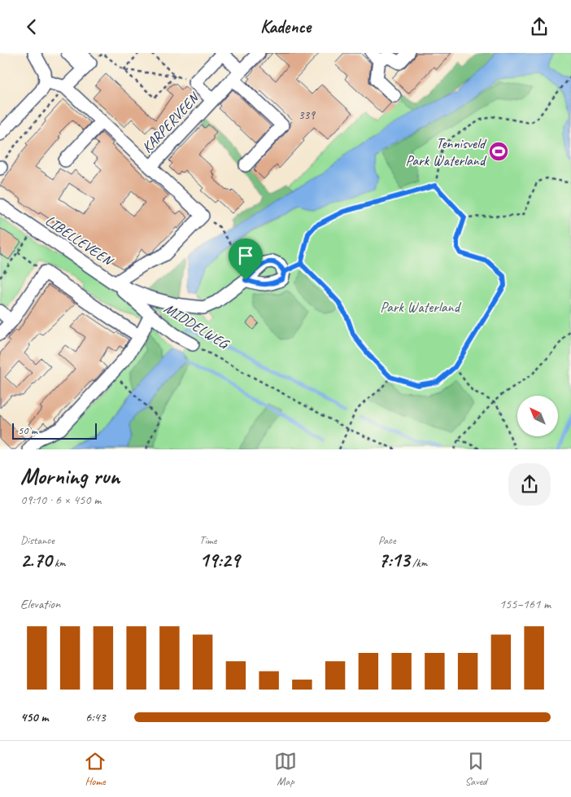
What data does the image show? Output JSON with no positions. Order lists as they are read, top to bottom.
{
  "streets": {
    "street": ["KARPERVEEN", "LIBELLEVEEN", "MIDDELWEG"]
  },
  "crossings": [
    ["KARPERVEEN", "LIBELLEVEEN"],
    ["LIBELLEVEEN", "MIDDELWEG"]
  ],
  "parks": ["Park Waterland"],
  "places": {
    "sports": ["Tennisveld Park Waterland"]
  },
  "house_numbers": ["339"],
  "scale_bar": "50 m",
  "north": "top left",
  "page": {
    "header": "Kadence",
    "scale": "50 m",
    "heading": ["Morning run", "09:10 · 6 × 450 m"],
    "stats": [
      ["Distance", "2.70 km"],
      ["Time", "19:29"],
      ["Pace", "7:13 /km"]
    ],
    "chart": ["Elevation", "155–161 m"],
    "list": [
      {
        "name": "450 m",
        "note": "6:43"
      }
    ],
    "tabs": ["Home", "Map", "Saved"]
  }
}
